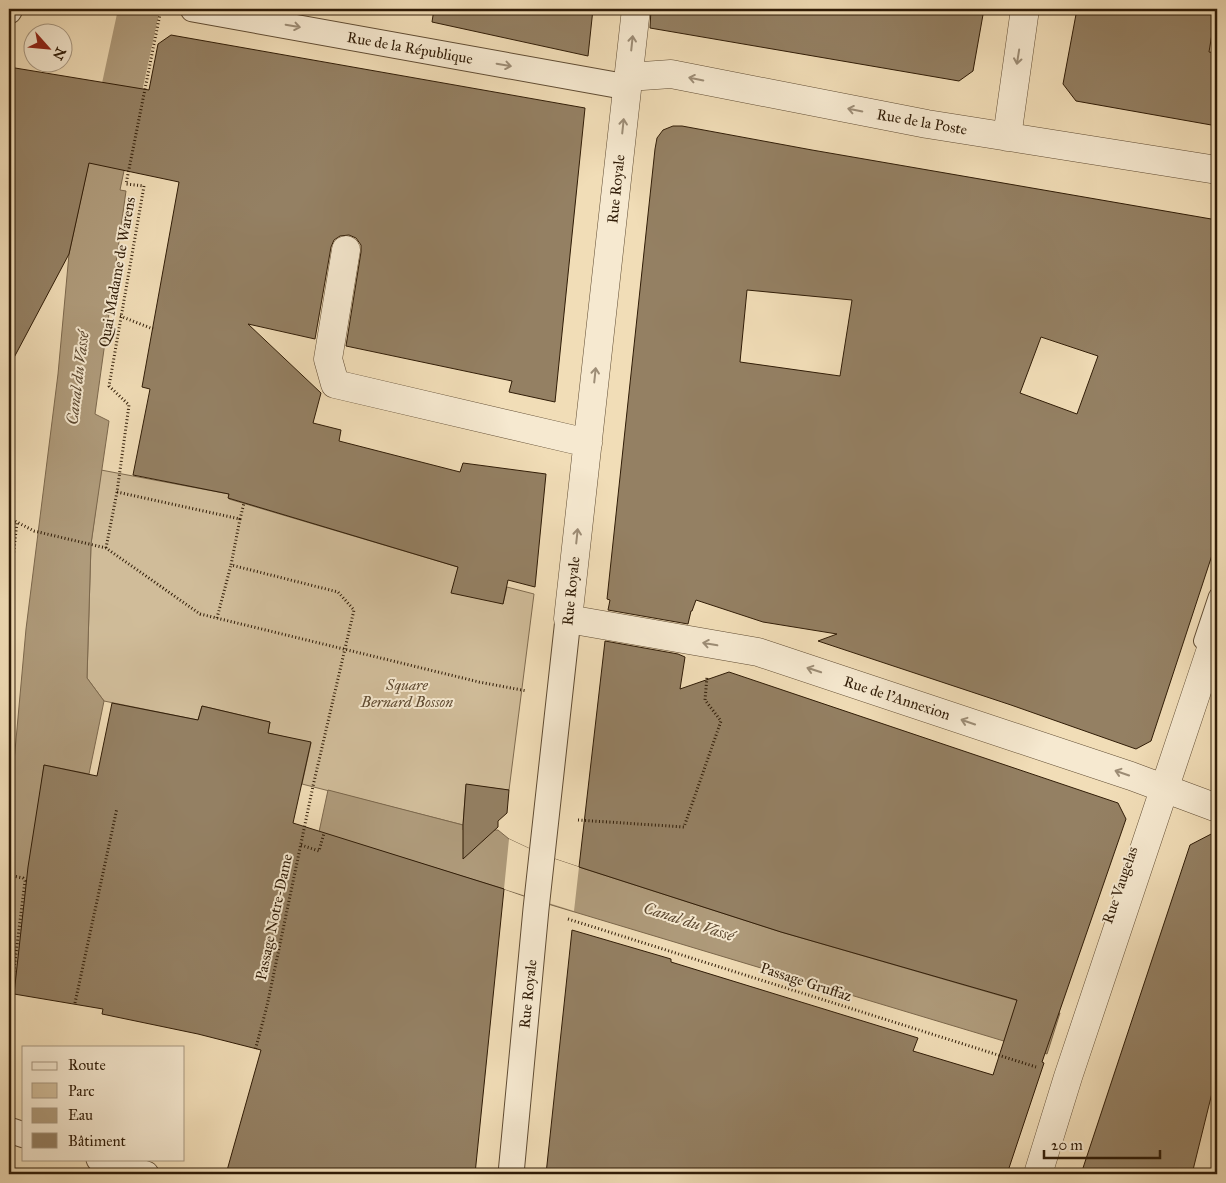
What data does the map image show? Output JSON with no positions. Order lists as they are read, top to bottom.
{
  "streets": {
    "street": [
      "Rue de la République",
      "Rue de la Poste",
      "Rue Royale",
      "Rue de l'Annexion",
      "Rue Vaugelas"
    ],
    "path": ["Quai Madame de Warens", "Passage Notre-Dame", "Passage Gruffaz"]
  },
  "crossings": [
    ["Rue de la République", "Rue de la Poste"],
    ["Rue de la République", "Rue Royale"],
    ["Rue de la Poste", "Rue Royale"],
    ["Rue Royale", "Rue de l'Annexion"],
    ["Rue Royale", "Passage Gruffaz"],
    ["Rue de l'Annexion", "Rue Vaugelas"],
    ["Rue Vaugelas", "Passage Gruffaz"]
  ],
  "one_way": [
    "Rue de la République",
    "Rue de la Poste",
    "Rue Royale",
    "Rue de l'Annexion"
  ],
  "water": ["Canal du Vassé"],
  "parks": ["Square Bernard Bosson"],
  "legend": [
    "Route",
    "Parc",
    "Eau",
    "Bâtiment"
  ],
  "scale_bar": "20 m",
  "north": "bottom right"
}
